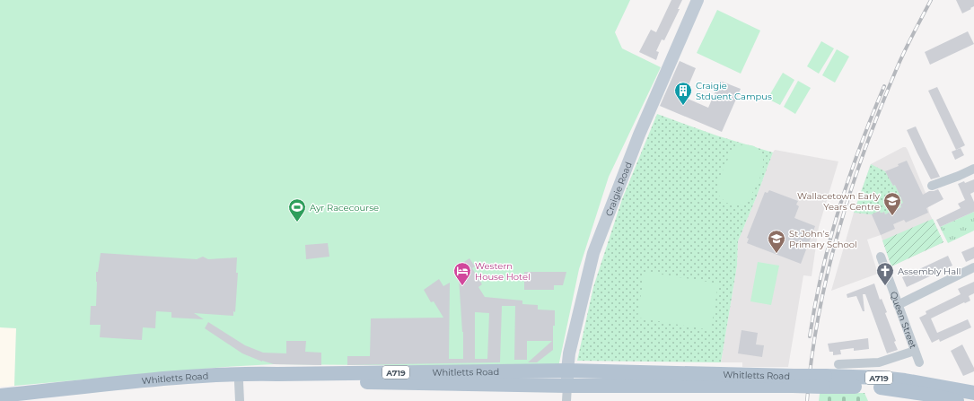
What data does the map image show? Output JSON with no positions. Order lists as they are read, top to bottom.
{
  "streets": {
    "main road": ["Craigie Road", "Whitletts Road", "A719"],
    "street": ["Queen Street"]
  },
  "crossings": [
    ["Craigie Road", "Whitletts Road"],
    ["Whitletts Road", "A719"]
  ],
  "places": {
    "building": ["Craigie Stduent Campus"],
    "school or university": ["Wallacetown Early Years Centre", "St John's Primary School"],
    "sports": ["Ayr Racecourse"],
    "hotel": ["Western House Hotel"],
    "church": ["Assembly Hall"]
  }
}
